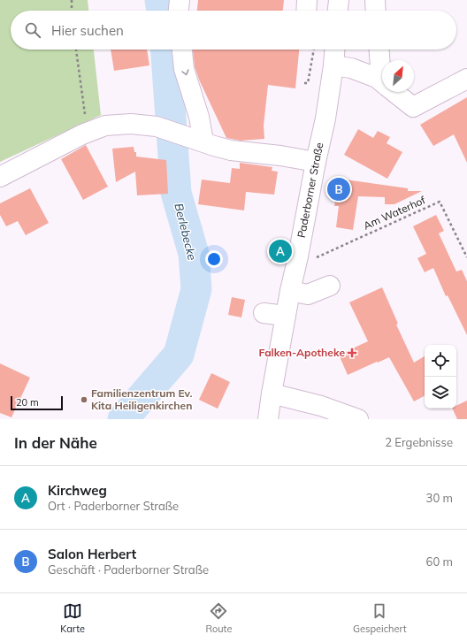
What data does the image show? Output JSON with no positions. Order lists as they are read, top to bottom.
{
  "streets": {
    "street": ["Paderborner Straße"],
    "path": ["Am Waterhof"]
  },
  "crossings": [
    ["Paderborner Straße", "Am Waterhof"]
  ],
  "water": ["Berlebecke"],
  "places": {
    "health": ["Falken-Apotheke"],
    "other": ["Familienzentrum Ev. Kita Heiligenkirchen"]
  },
  "scale_bar": "20 m",
  "north": "top right",
  "page": {
    "search": "Hier suchen",
    "pins": ["B", "A"],
    "scale": "20 m",
    "heading": ["In der Nähe", "2 Ergebnisse"],
    "list": [
      {
        "mark": "A",
        "name": "Kirchweg",
        "note": "Ort · Paderborner Straße",
        "value": "30 m"
      },
      {
        "mark": "B",
        "name": "Salon Herbert",
        "note": "Geschäft · Paderborner Straße",
        "value": "60 m"
      }
    ],
    "nav": ["Karte", "Route", "Gespeichert"]
  }
}
